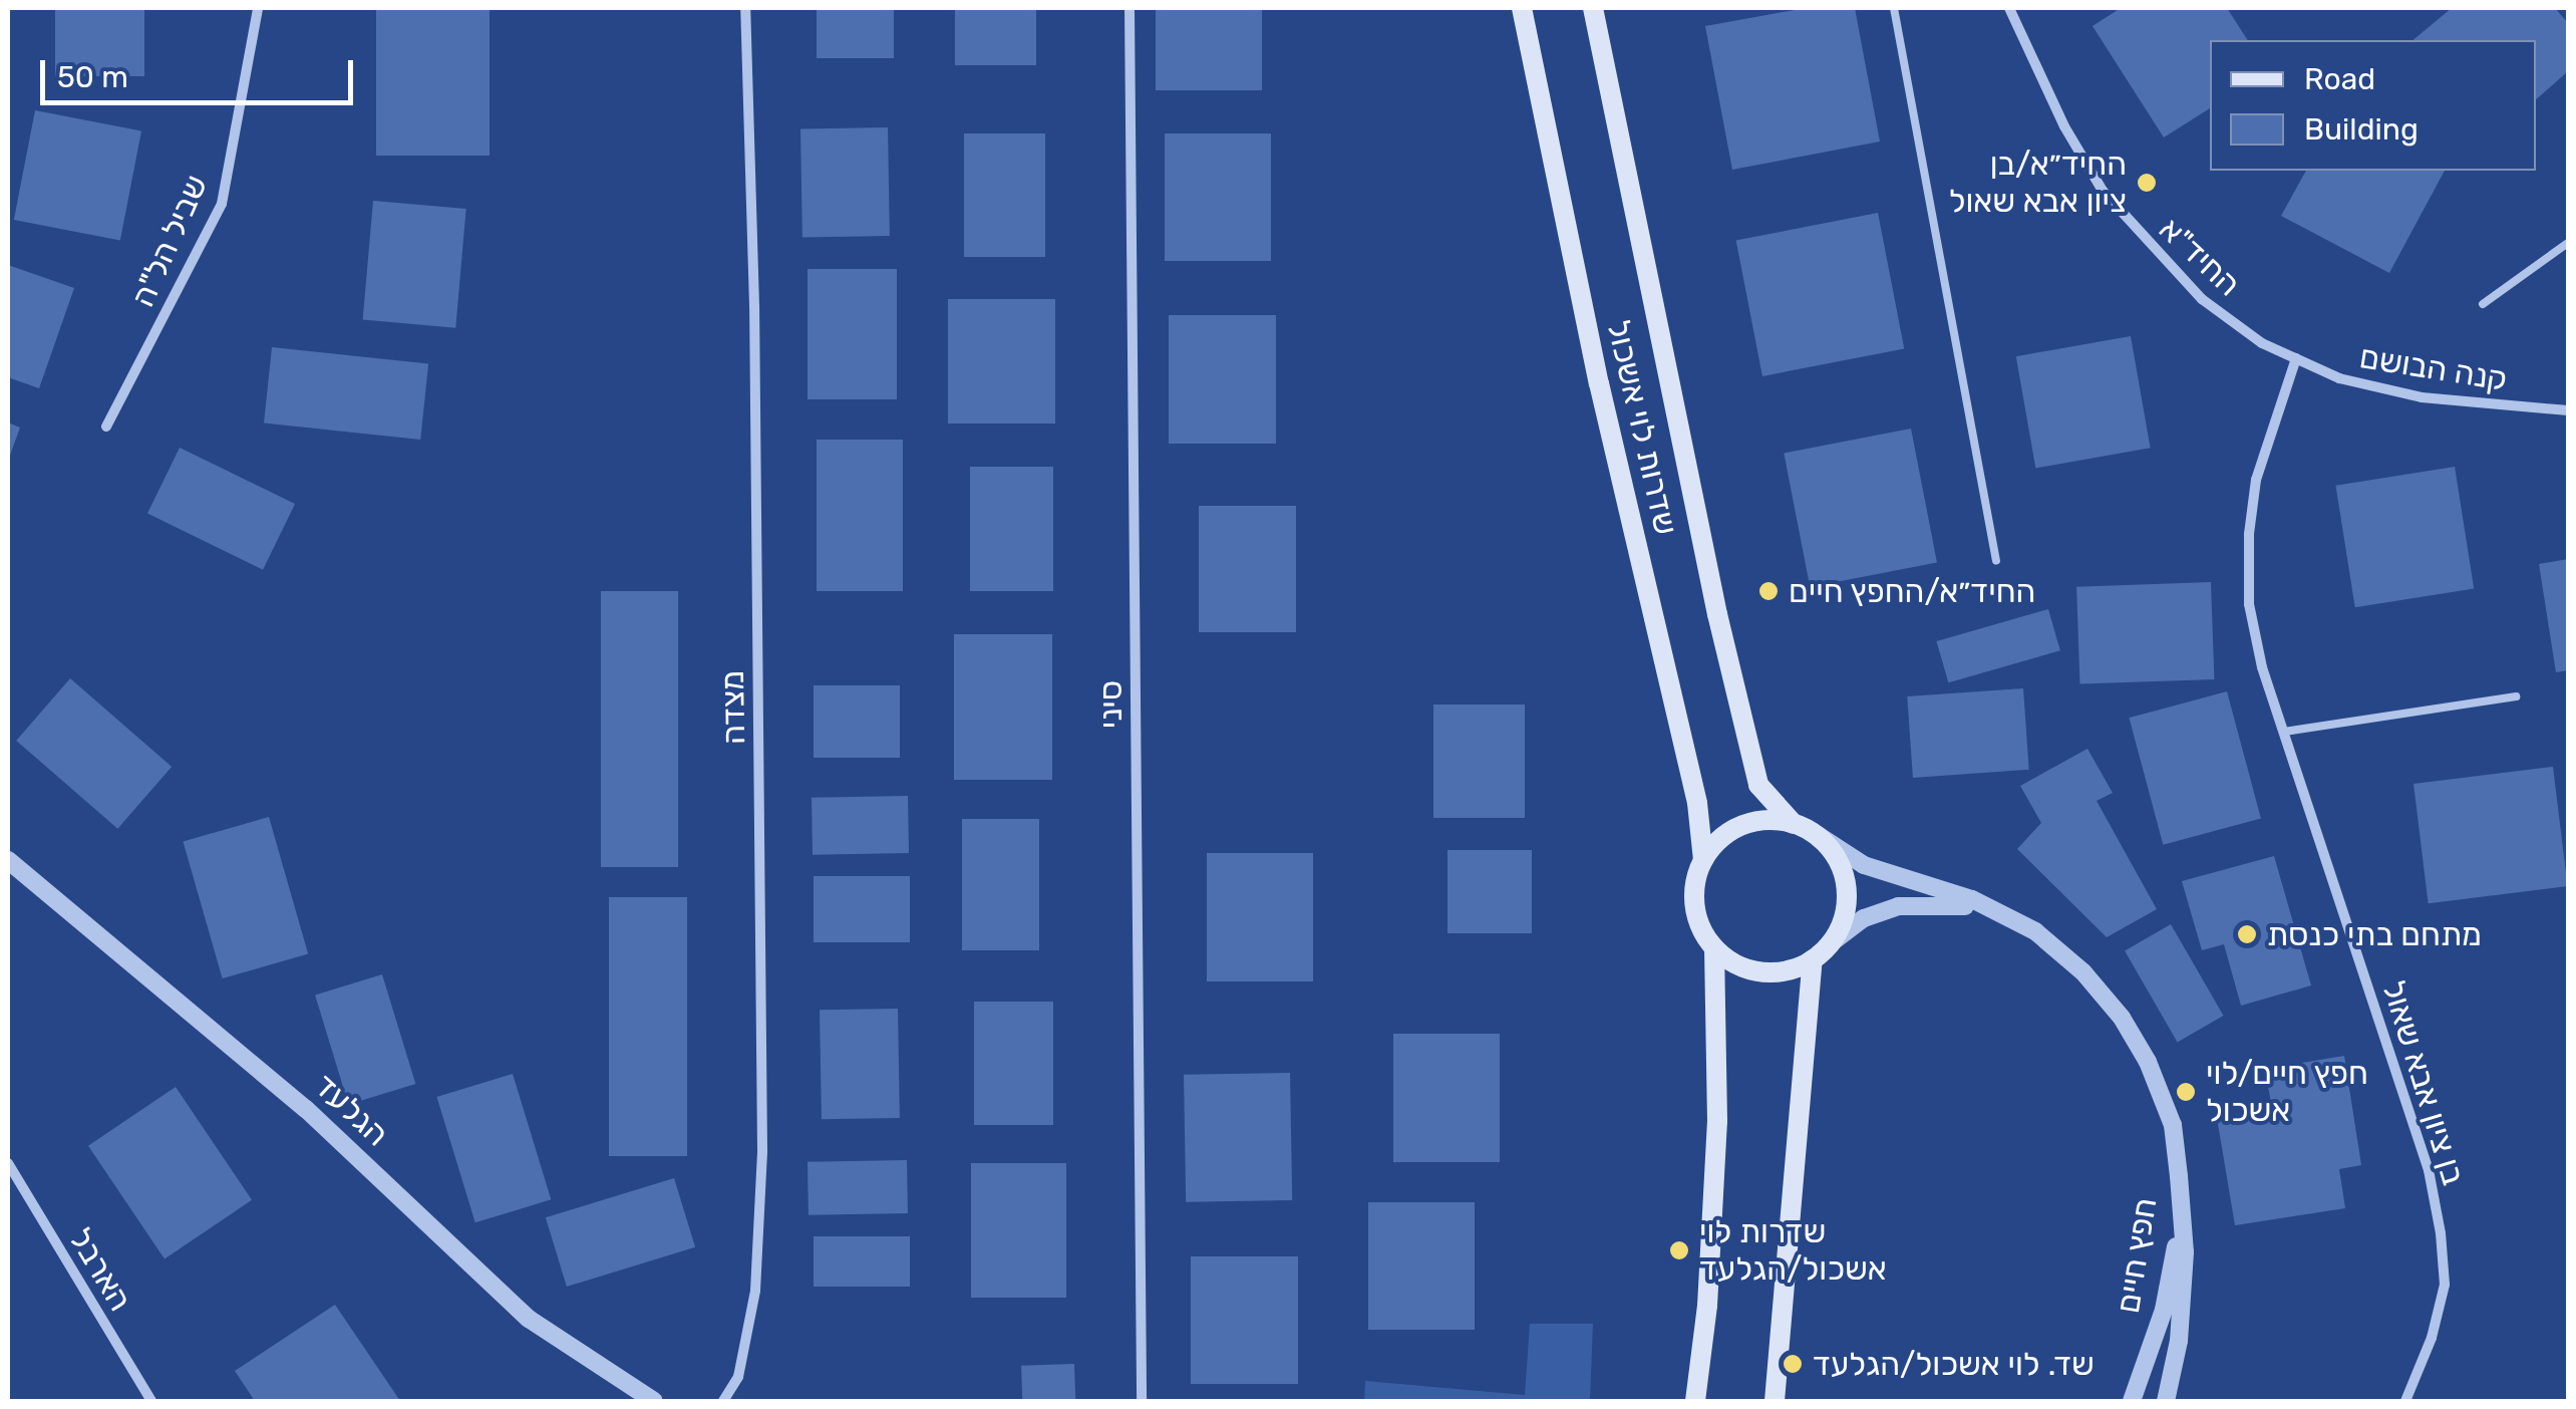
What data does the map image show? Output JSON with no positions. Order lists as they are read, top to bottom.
{
  "streets": {
    "main road": ["שדרות לוי אשכול"],
    "street": [
      "שביל הל\"ה",
      "החיד\"א",
      "קנה הבושם",
      "סיני",
      "מצדה",
      "בן ציון אבא שאול",
      "הגלעד",
      "חפץ חיים",
      "הארבל"
    ]
  },
  "crossings": [
    ["החיד\"א", "קנה הבושם"],
    ["החיד\"א", "בן ציון אבא שאול"],
    ["קנה הבושם", "בן ציון אבא שאול"],
    ["שדרות לוי אשכול", "חפץ חיים"]
  ],
  "places": [
    "החיד״א/בן ציון אבא שאול",
    "החיד״א/החפץ חיים",
    "מתחם בתי כנסת",
    "חפץ חיים/לוי אשכול",
    "שדרות לוי אשכול/הגלעד",
    "שד. לוי אשכול/הגלעד"
  ],
  "legend": ["Road", "Building"],
  "scale_bar": "50 m"
}
